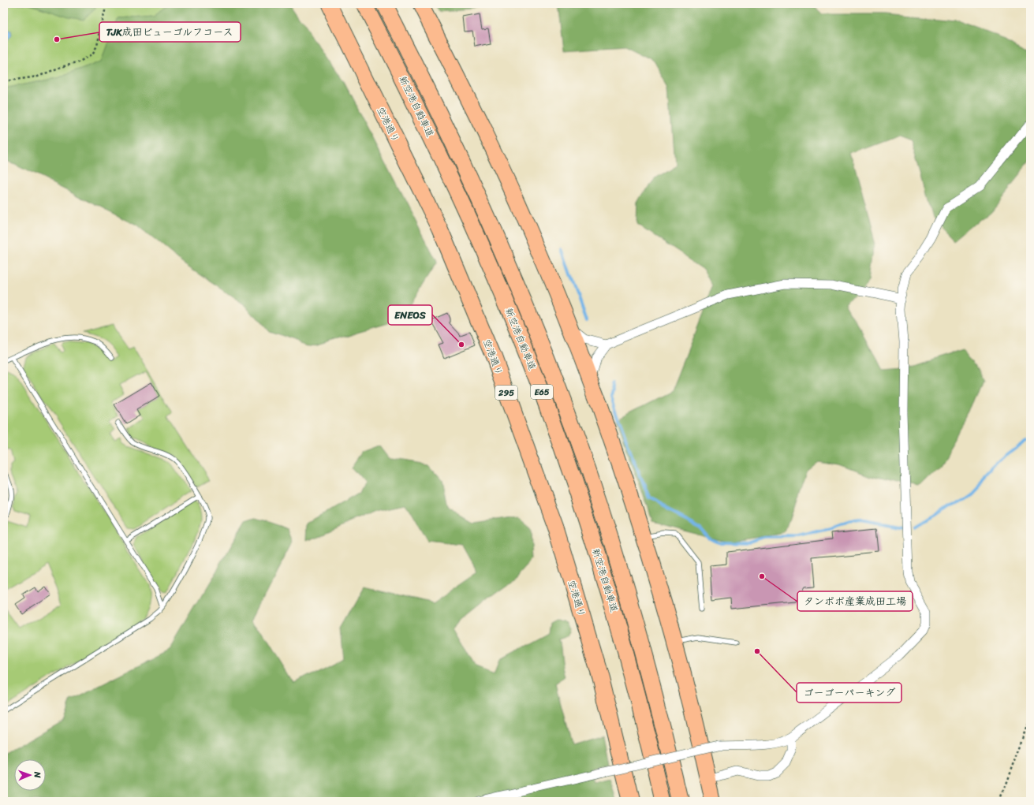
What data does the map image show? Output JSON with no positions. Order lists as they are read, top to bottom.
{
  "streets": {
    "highway": [
      "新空港自動車道",
      "空港通り",
      "E65",
      "295"
    ]
  },
  "places": [
    "TJK成田ビューゴルフコース",
    "ENEOS",
    "タンポポ産業成田工場",
    "ゴーゴーパーキング"
  ],
  "north": "right"
}
